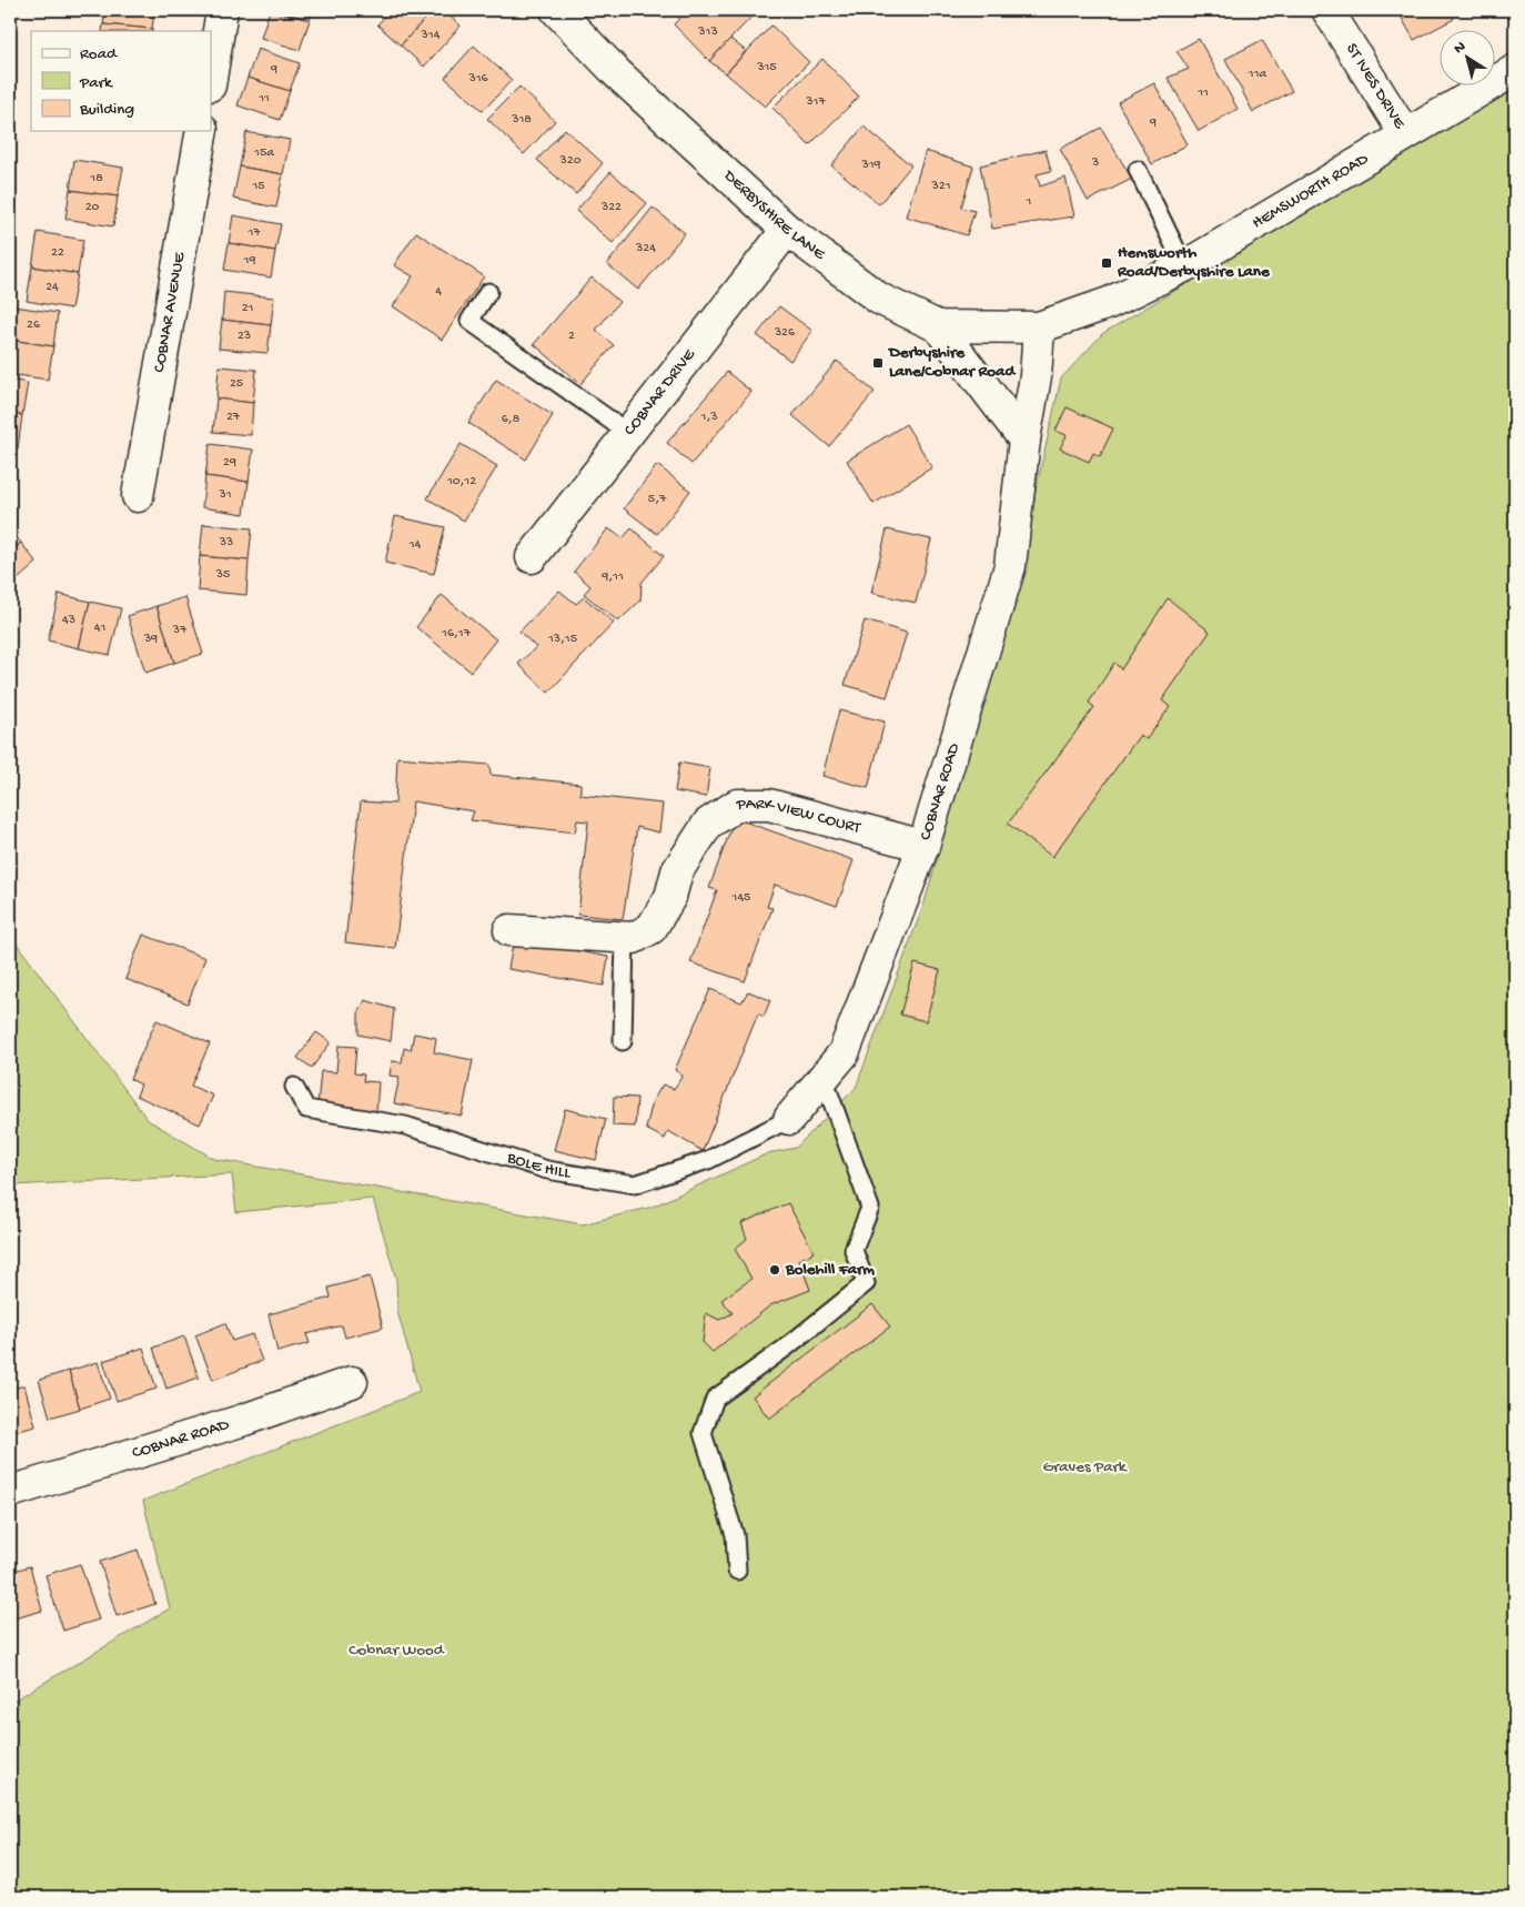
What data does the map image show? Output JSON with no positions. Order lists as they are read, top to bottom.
{
  "streets": {
    "street": [
      "ST IVES DRIVE",
      "HEMSWORTH ROAD",
      "DERBYSHIRE LANE",
      "COBNAR AVENUE",
      "COBNAR DRIVE",
      "COBNAR ROAD",
      "PARK VIEW COURT"
    ],
    "lane": ["BOLE HILL"]
  },
  "crossings": [
    ["ST IVES DRIVE", "HEMSWORTH ROAD"],
    ["HEMSWORTH ROAD", "DERBYSHIRE LANE"],
    ["HEMSWORTH ROAD", "COBNAR ROAD"],
    ["DERBYSHIRE LANE", "COBNAR DRIVE"],
    ["DERBYSHIRE LANE", "COBNAR ROAD"],
    ["COBNAR ROAD", "PARK VIEW COURT"],
    ["COBNAR ROAD", "BOLE HILL"]
  ],
  "parks": ["Graves Park", "Cobnar Wood"],
  "places": {
    "transit": ["Hemsworth Road/Derbyshire Lane", "Derbyshire Lane/Cobnar Road"],
    "other": ["Bolehill Farm"]
  },
  "house_numbers": [
    "313",
    "314",
    "315",
    "9",
    "11a",
    "316",
    "11",
    "11",
    "317",
    "318",
    "9",
    "15a",
    "320",
    "3",
    "319",
    "18",
    "15",
    "321",
    "1",
    "20",
    "322",
    "17",
    "324",
    "22",
    "19",
    "24",
    "4",
    "21",
    "26",
    "326",
    "23",
    "2",
    "25",
    "27",
    "1,3",
    "6,8",
    "29",
    "10,12",
    "31",
    "5,7",
    "33",
    "14",
    "35",
    "9,11",
    "43",
    "41",
    "37",
    "16,17",
    "39",
    "13,15",
    "145"
  ],
  "legend": ["Road", "Park", "Building"],
  "north": "top left"
}
